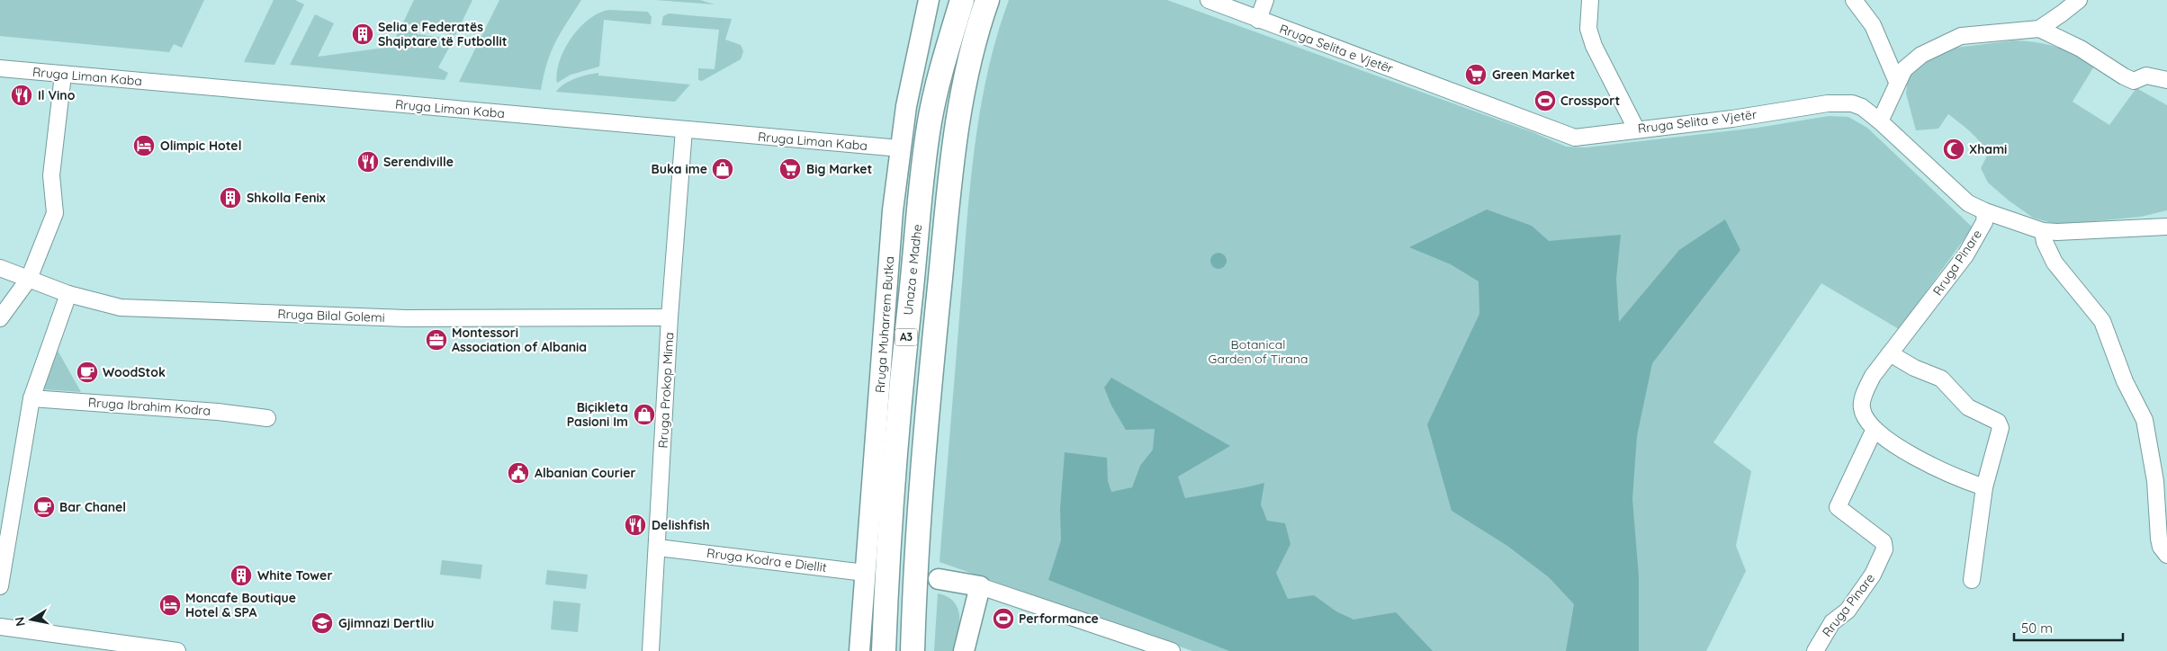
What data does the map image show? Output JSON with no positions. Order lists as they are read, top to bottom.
{
  "streets": {
    "highway": ["Unaza e Madhe", "A3"],
    "main road": ["Rruga Muharrem Butka"],
    "street": [
      "Rruga Selita e Vjetër",
      "Rruga Liman Kaba",
      "Rruga Pinare",
      "Rruga Bilal Golemi",
      "Rruga Prokop Mima",
      "Rruga Ibrahim Kodra",
      "Rruga Kodra e Diellit"
    ]
  },
  "crossings": [
    ["Rruga Selita e Vjetër", "Rruga Pinare"],
    ["Rruga Liman Kaba", "Rruga Muharrem Butka"],
    ["Rruga Liman Kaba", "Rruga Prokop Mima"],
    ["Rruga Bilal Golemi", "Rruga Prokop Mima"],
    ["Rruga Muharrem Butka", "Rruga Kodra e Diellit"],
    ["Rruga Prokop Mima", "Rruga Kodra e Diellit"]
  ],
  "parks": ["Botanical Garden of Tirana"],
  "places": {
    "building": ["Selia e Federatës Shqiptare të Futbollit", "Shkolla Fenix", "White Tower"],
    "supermarket": ["Green Market", "Big Market"],
    "restaurant": ["Il Vino", "Serendiville", "Delishfish"],
    "sports": ["Crossport", "Performance"],
    "hotel": ["Olimpic Hotel", "Moncafe Boutique Hotel & SPA"],
    "mosque": ["Xhami"],
    "shop": ["Buka ime", "Biçikleta Pasioni Im"],
    "office": ["Montessori Association of Albania"],
    "cafe": ["WoodStok", "Bar Chanel"],
    "public building": ["Albanian Courier"],
    "school or university": ["Gjimnazi Dertliu"]
  },
  "scale_bar": "50 m",
  "north": "left"
}
